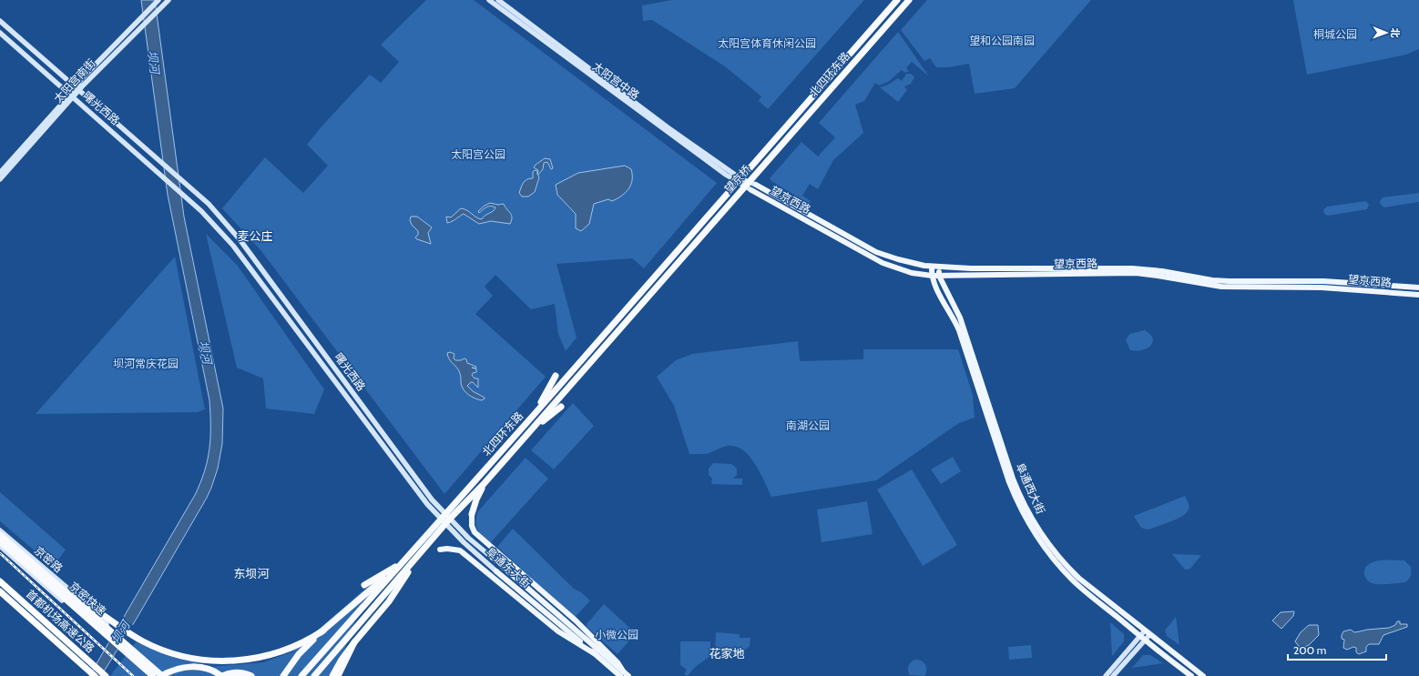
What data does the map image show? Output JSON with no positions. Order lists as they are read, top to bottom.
{
  "streets": {
    "highway": [
      "北四环东路",
      "望京桥",
      "京密快速",
      "首都机场高速公路"
    ],
    "main road": [
      "太阳宫南街",
      "太阳宫中路",
      "曙光西路",
      "望京西路",
      "阜通西大街",
      "京密路",
      "阜通东大街"
    ]
  },
  "crossings": [
    ["北四环东路", "望京桥"],
    ["太阳宫南街", "曙光西路"],
    ["曙光西路", "阜通东大街"],
    ["望京西路", "阜通西大街"]
  ],
  "districts": ["麦公庄", "东坝河", "花家地"],
  "water": ["坝河"],
  "parks": [
    "桐城公园",
    "望和公园南园",
    "太阳宫体育休闲公园",
    "太阳宫公园",
    "坝河常庆花园",
    "南湖公园",
    "小微公园"
  ],
  "scale_bar": "200 m",
  "north": "right"
}
